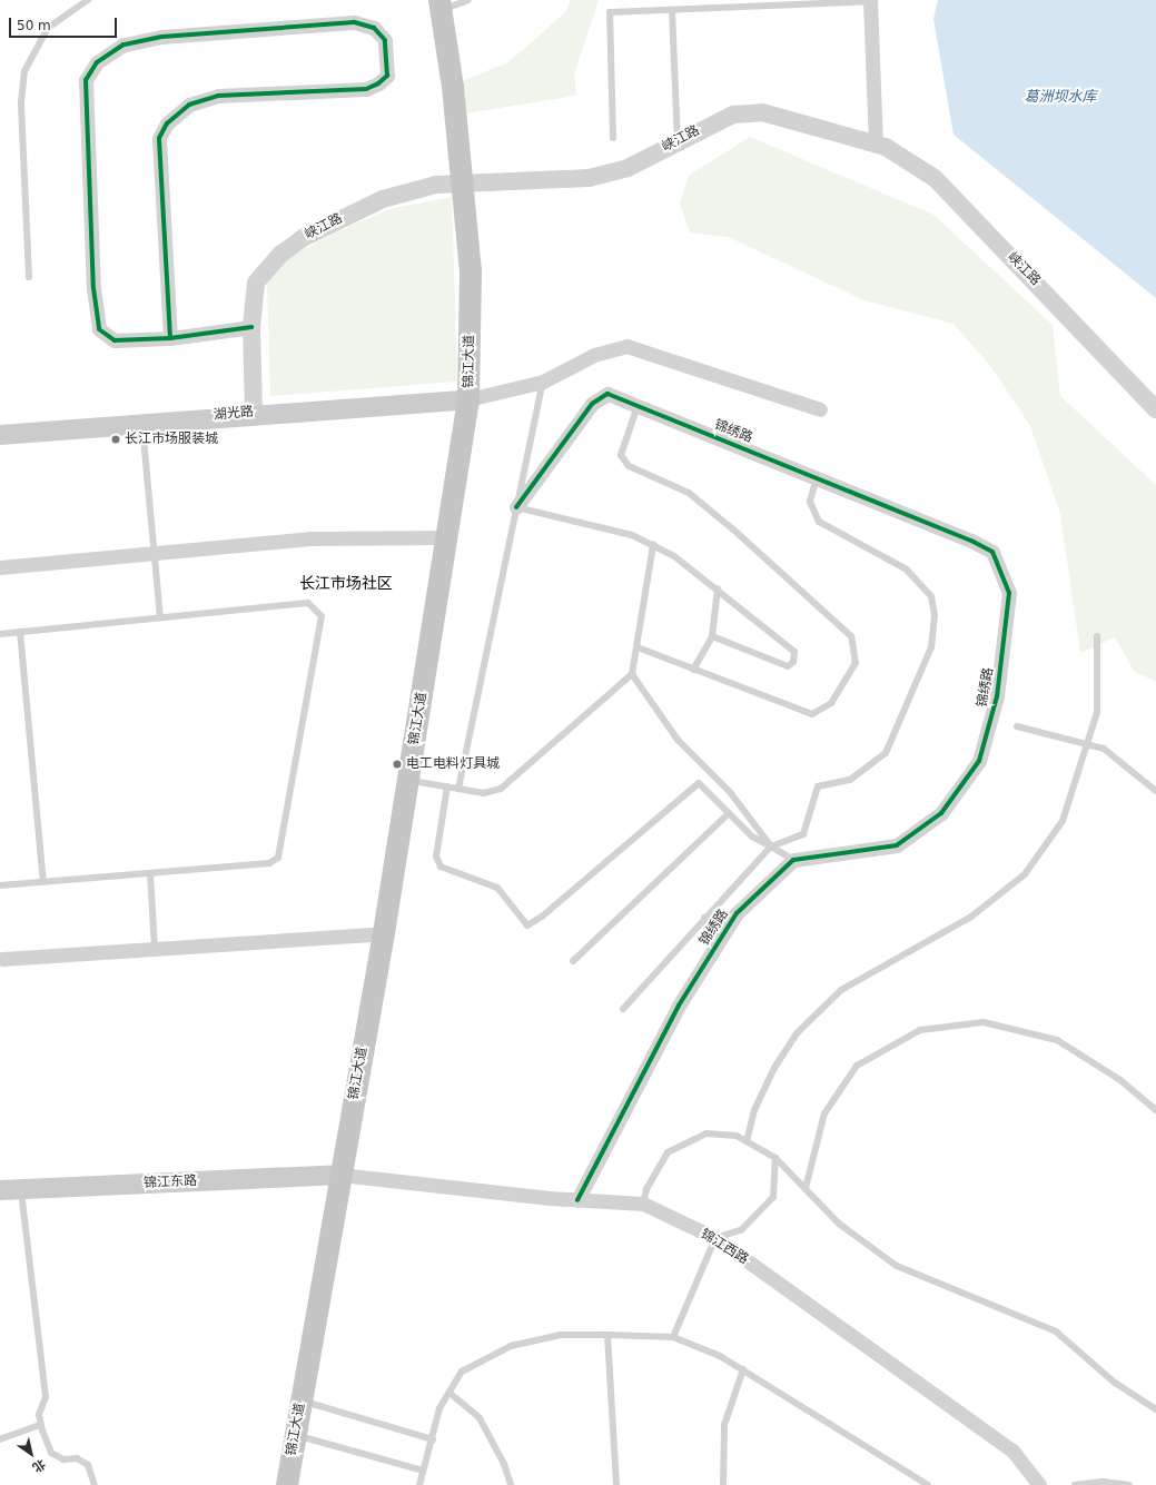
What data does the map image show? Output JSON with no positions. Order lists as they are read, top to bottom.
{
  "streets": {
    "main road": ["锦江大道", "湖光路", "锦江东路"],
    "street": ["峡江路", "锦绣路", "锦江西路"]
  },
  "crossings": [
    ["峡江路", "湖光路"],
    ["锦江大道", "湖光路"],
    ["锦江大道", "锦江东路"],
    ["锦江大道", "锦江西路"],
    ["锦绣路", "锦江西路"],
    ["锦江东路", "锦江西路"]
  ],
  "districts": ["长江市场社区"],
  "water": ["葛洲坝水库"],
  "places": ["长江市场服装城", "电工电料灯具城"],
  "scale_bar": "50 m",
  "north": "bottom right"
}
